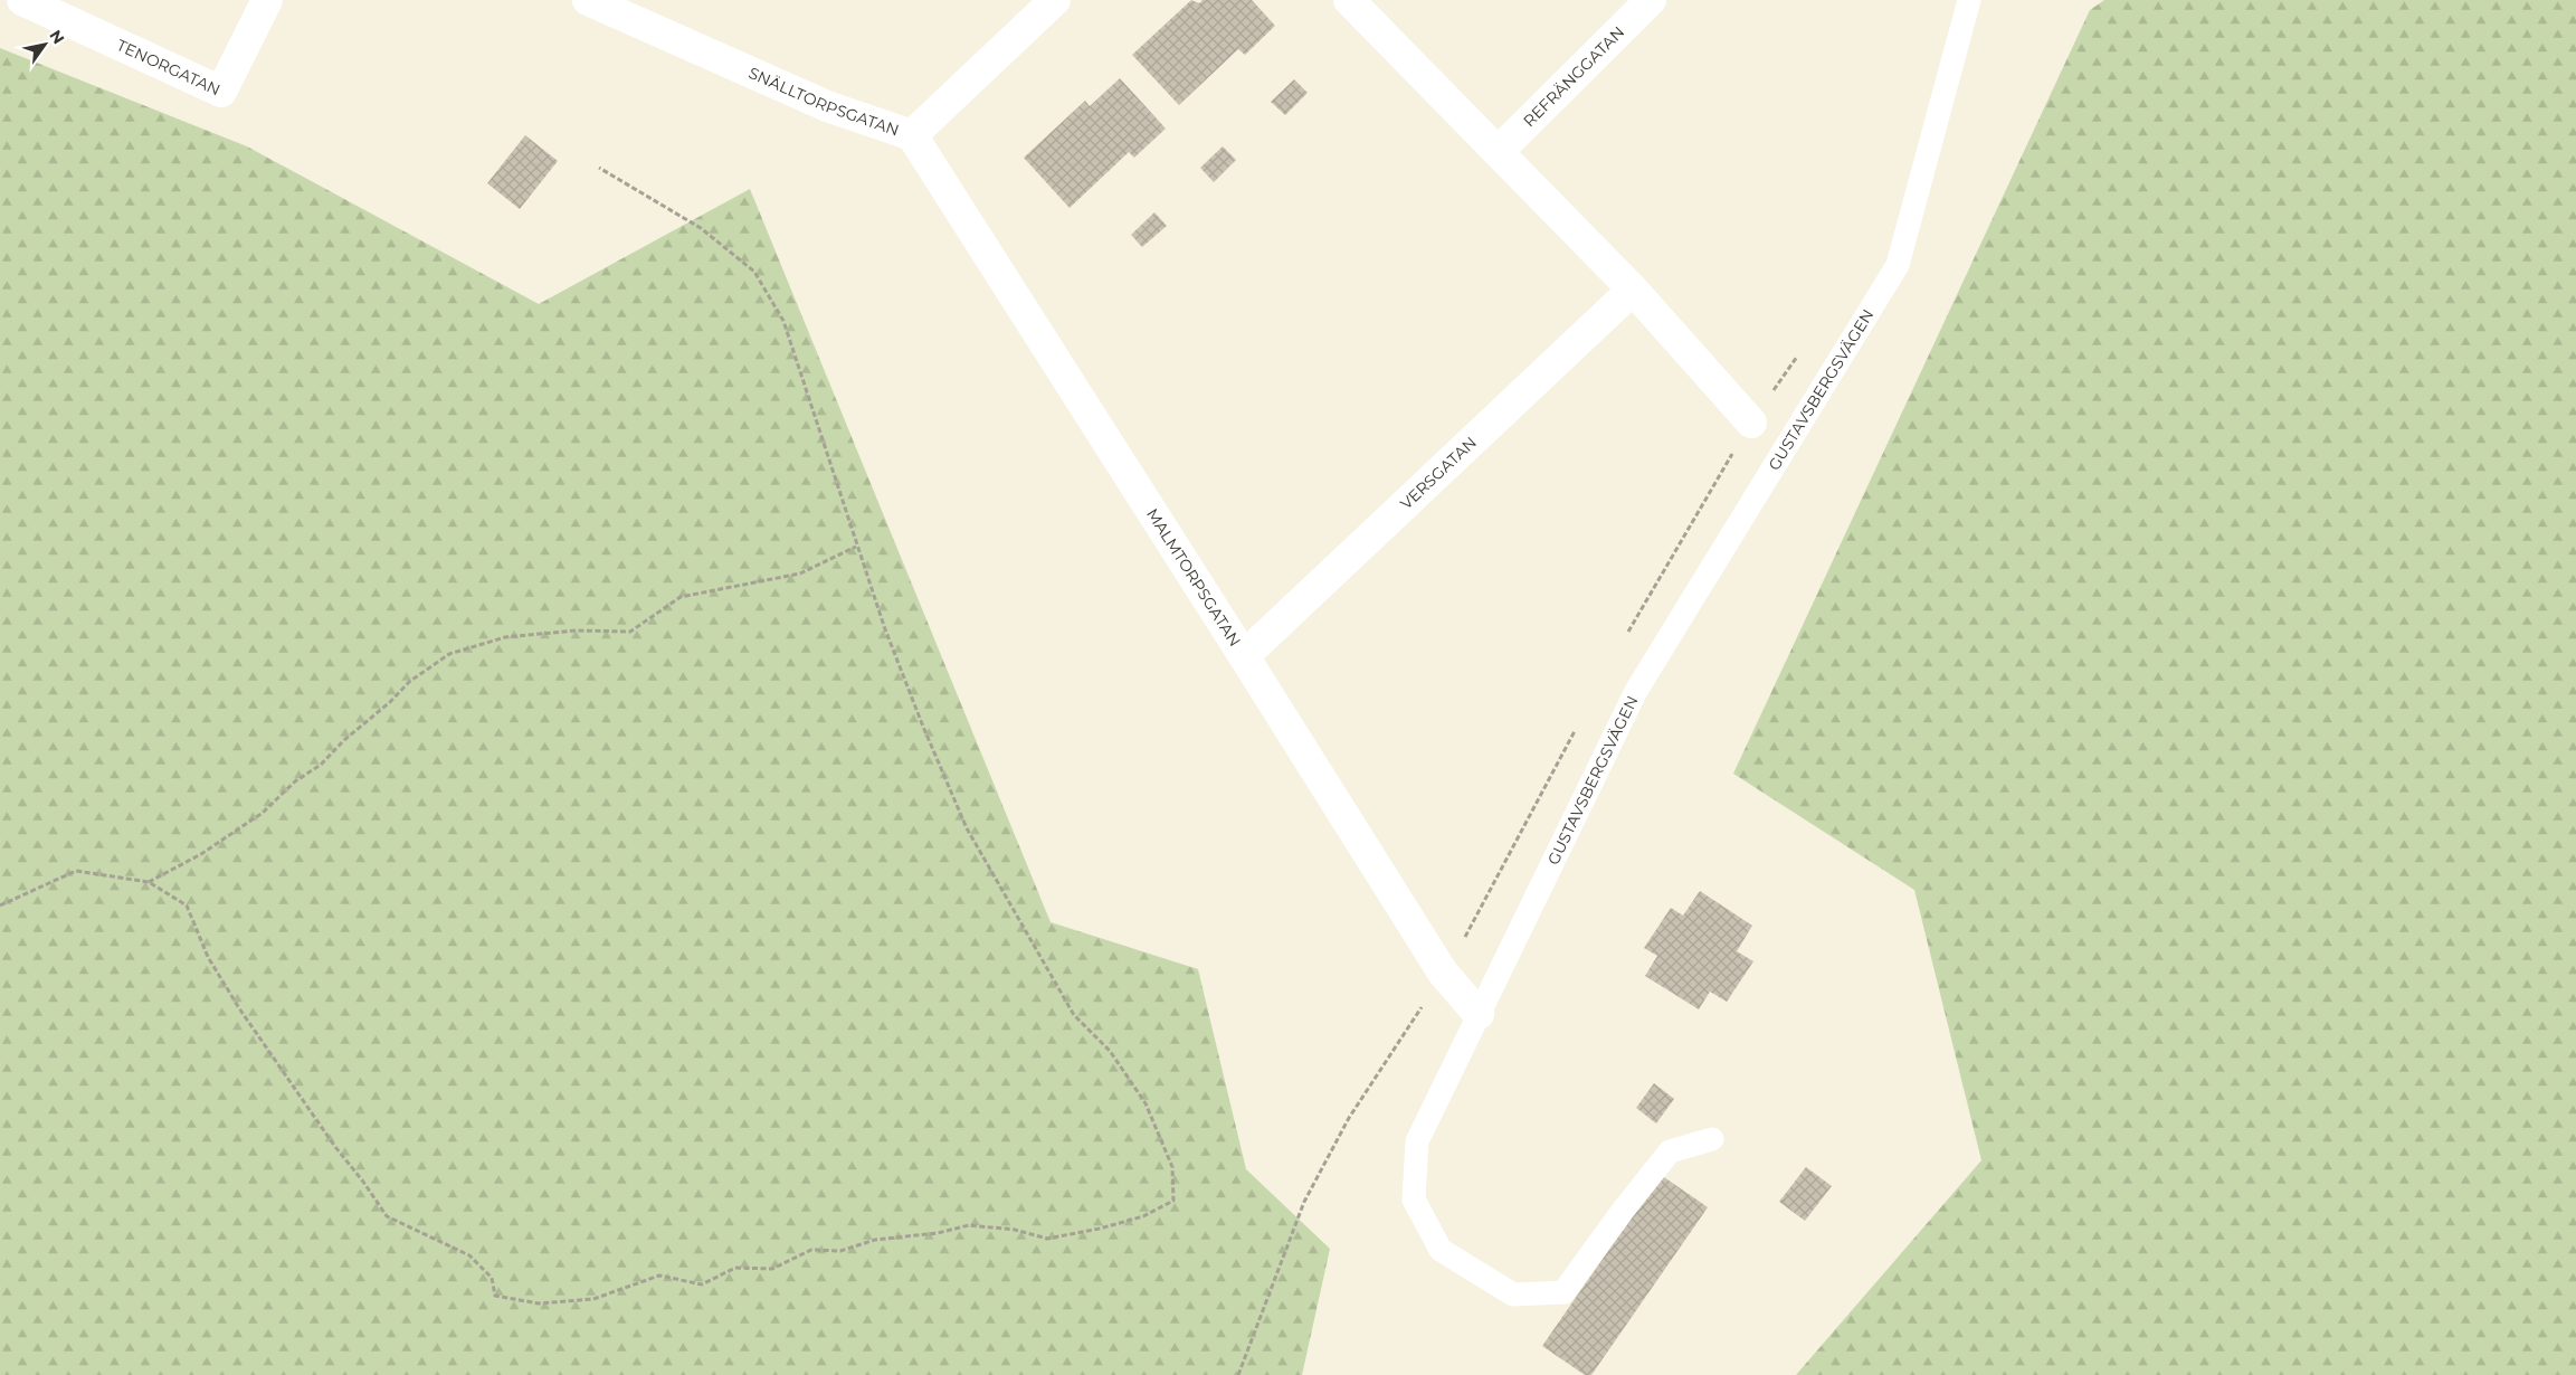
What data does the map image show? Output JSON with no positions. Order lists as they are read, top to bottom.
{
  "streets": {
    "street": [
      "TENORGATAN",
      "REFRÄNGGATAN",
      "SNÄLLTORPSGATAN",
      "VERSGATAN",
      "MALMTORPSGATAN"
    ],
    "lane": ["GUSTAVSBERGSVÄGEN"]
  },
  "crossings": [
    ["SNÄLLTORPSGATAN", "MALMTORPSGATAN"],
    ["GUSTAVSBERGSVÄGEN", "MALMTORPSGATAN"],
    ["VERSGATAN", "MALMTORPSGATAN"]
  ],
  "north": "top right"
}
